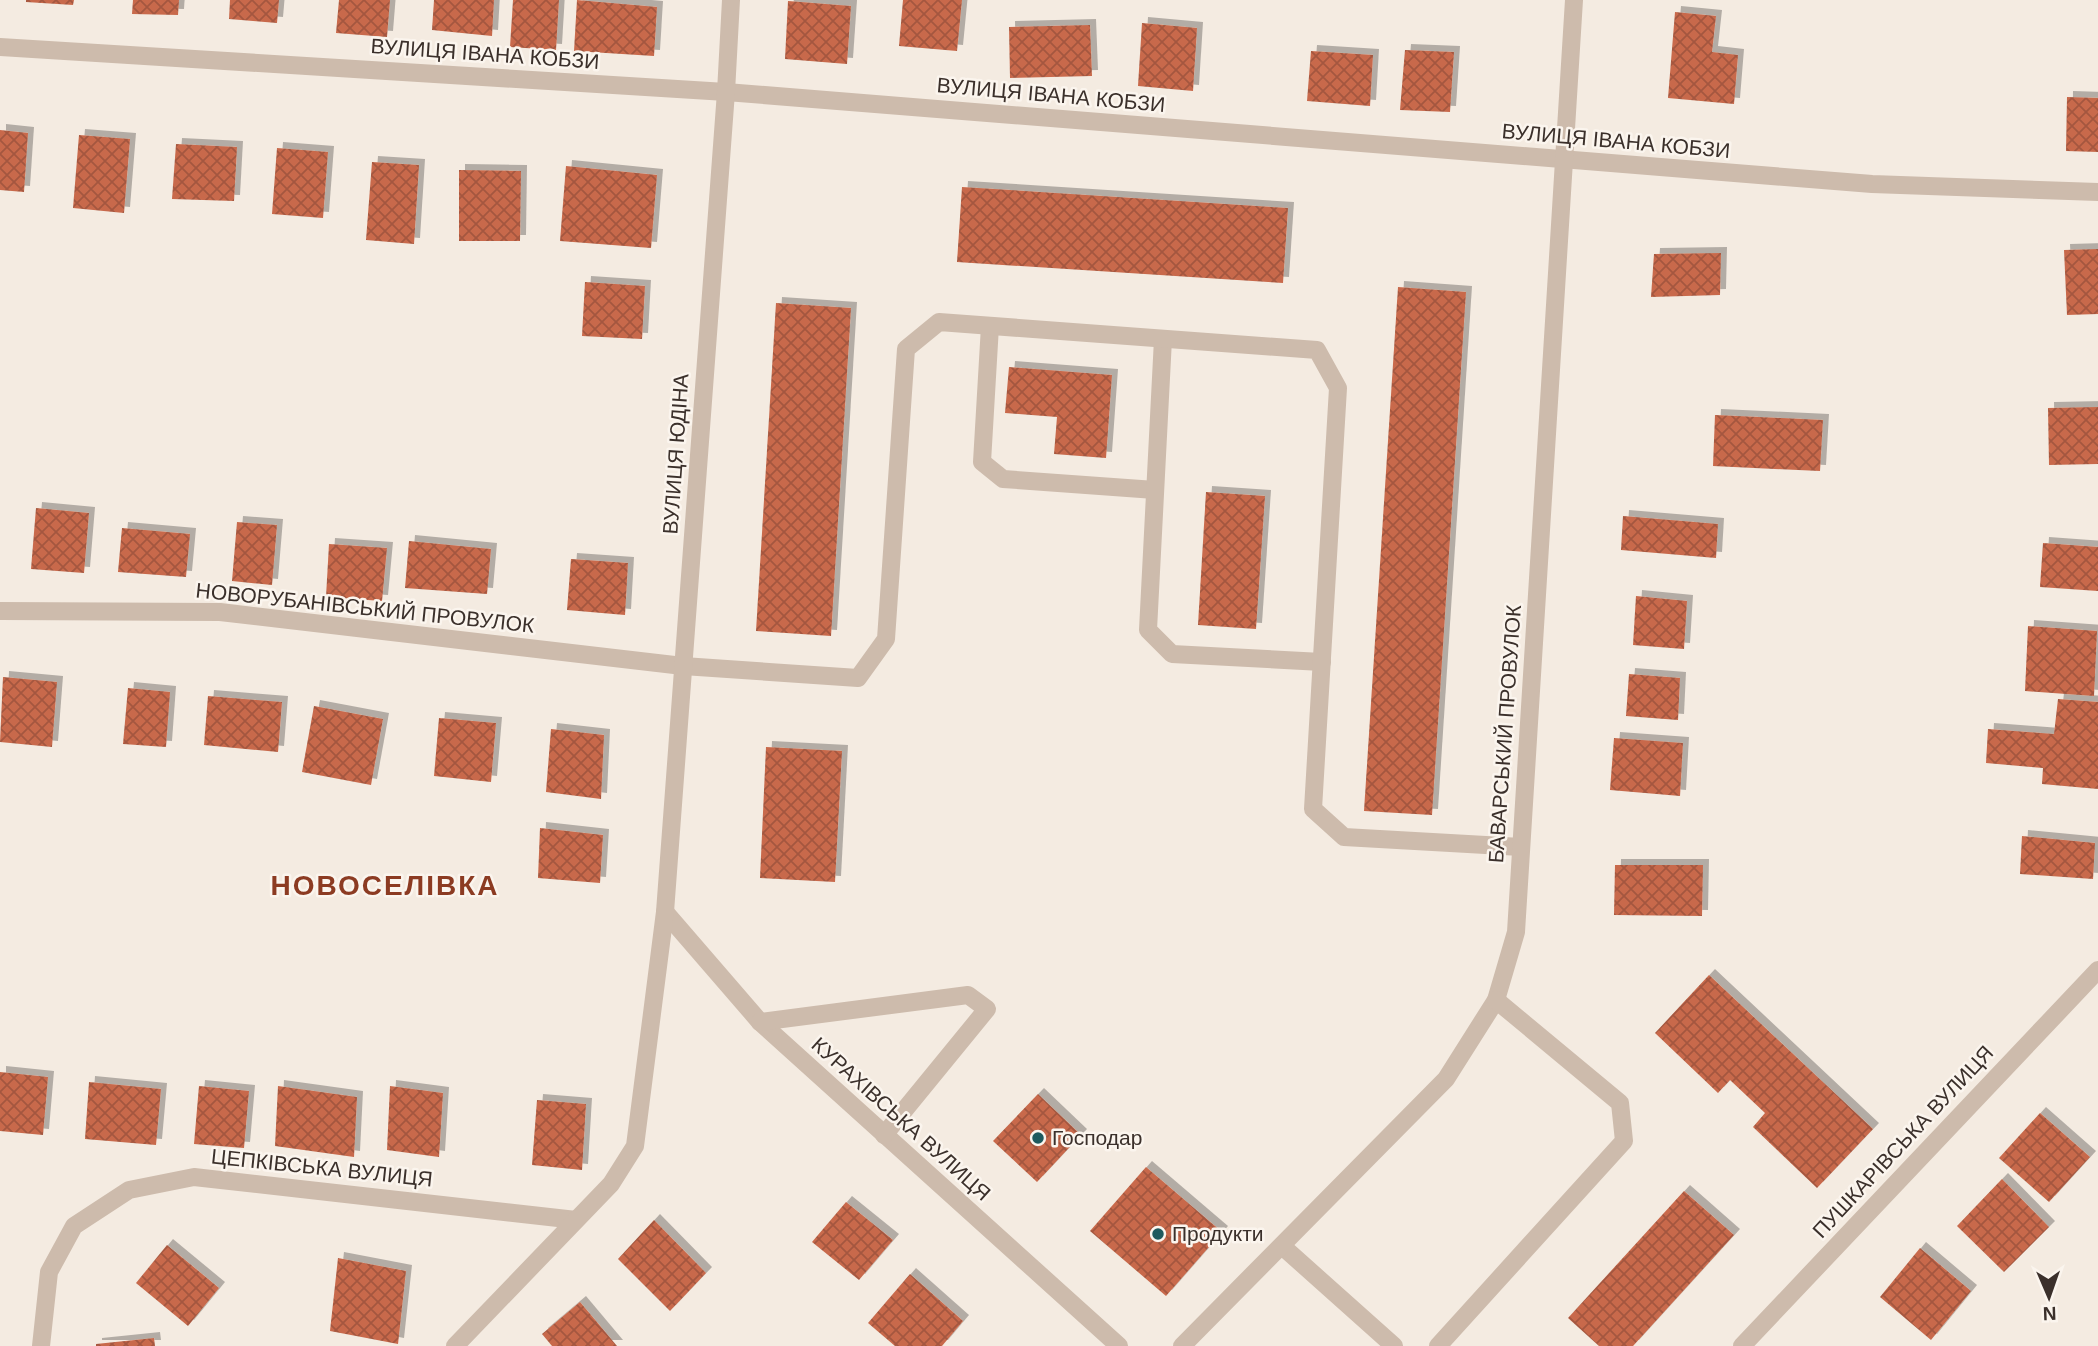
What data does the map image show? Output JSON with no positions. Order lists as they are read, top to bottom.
{
  "streets": {
    "street": [
      "ВУЛИЦЯ ІВАНА КОБЗИ",
      "ВУЛИЦЯ ЮДІНА",
      "НОВОРУБАНІВСЬКИЙ ПРОВУЛОК",
      "БАВАРСЬКИЙ ПРОВУЛОК",
      "КУРАХІВСЬКА ВУЛИЦЯ",
      "ПУШКАРІВСЬКА ВУЛИЦЯ",
      "ЦЕПКІВСЬКА ВУЛИЦЯ"
    ]
  },
  "crossings": [
    ["ВУЛИЦЯ ІВАНА КОБЗИ", "ВУЛИЦЯ ЮДІНА"],
    ["ВУЛИЦЯ ІВАНА КОБЗИ", "БАВАРСЬКИЙ ПРОВУЛОК"],
    ["ВУЛИЦЯ ЮДІНА", "НОВОРУБАНІВСЬКИЙ ПРОВУЛОК"],
    ["ВУЛИЦЯ ЮДІНА", "КУРАХІВСЬКА ВУЛИЦЯ"],
    ["ВУЛИЦЯ ЮДІНА", "ЦЕПКІВСЬКА ВУЛИЦЯ"]
  ],
  "districts": ["НОВОСЕЛІВКА"],
  "places": ["Господар", "Продукти"],
  "north": "bottom"
}
